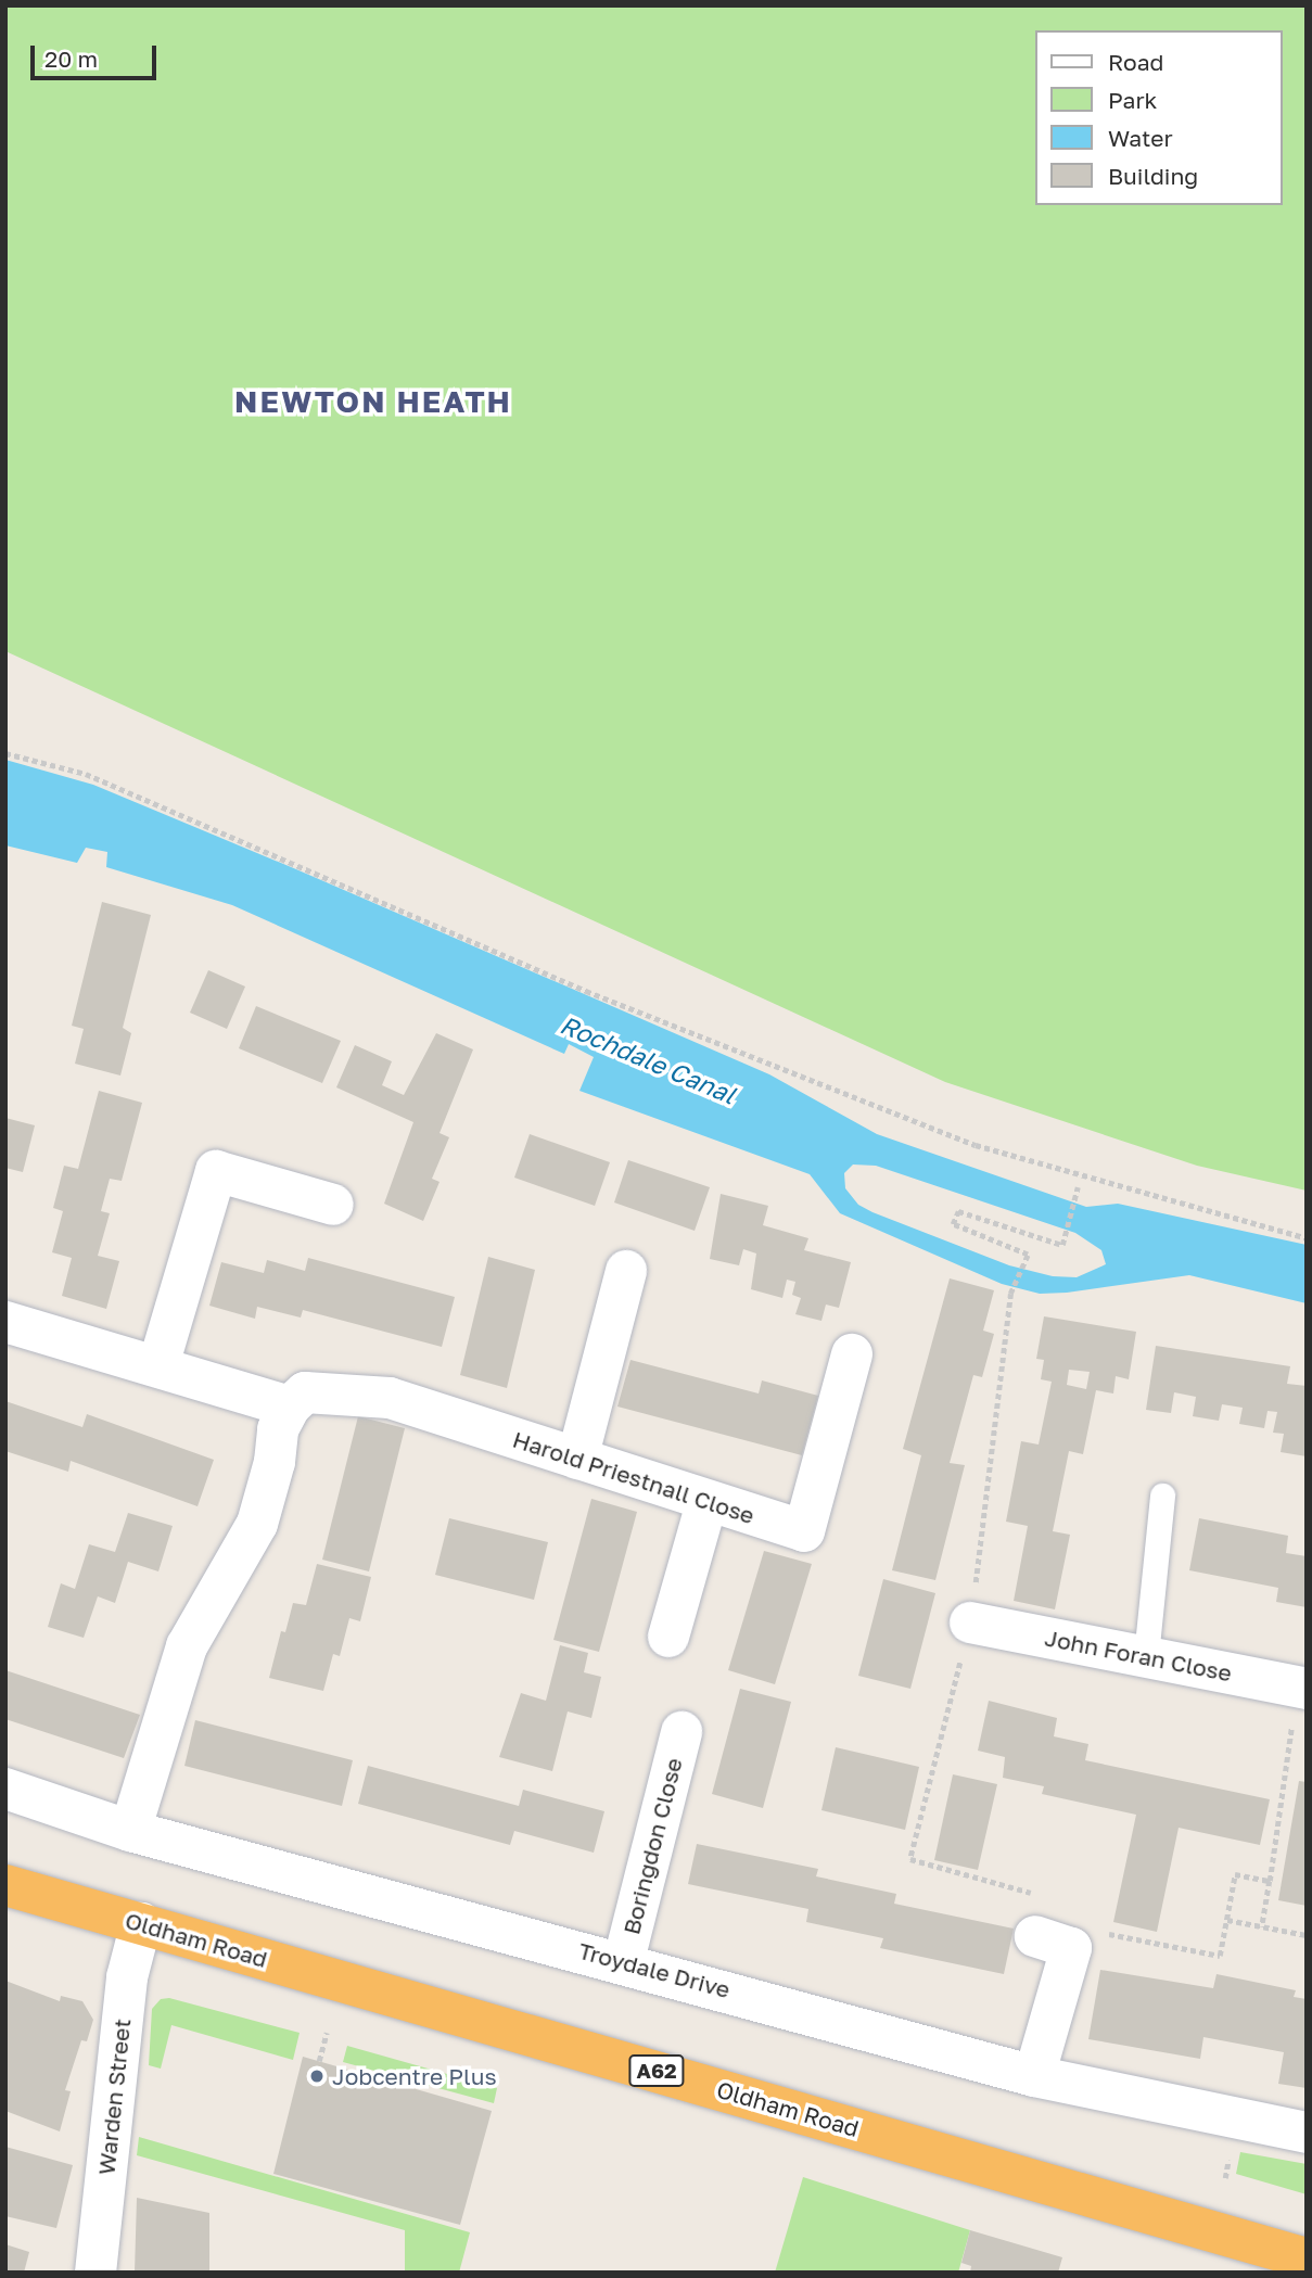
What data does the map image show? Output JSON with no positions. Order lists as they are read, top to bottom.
{
  "streets": {
    "highway": ["Oldham Road", "A62"],
    "street": [
      "Harold Priestnall Close",
      "John Foran Close",
      "Boringdon Close",
      "Troydale Drive",
      "Warden Street"
    ]
  },
  "crossings": [
    ["Boringdon Close", "Troydale Drive"],
    ["Oldham Road", "Warden Street"]
  ],
  "districts": ["NEWTON HEATH"],
  "water": ["Rochdale Canal"],
  "places": ["Jobcentre Plus"],
  "legend": [
    "Road",
    "Park",
    "Water",
    "Building"
  ],
  "scale_bar": "20 m"
}
